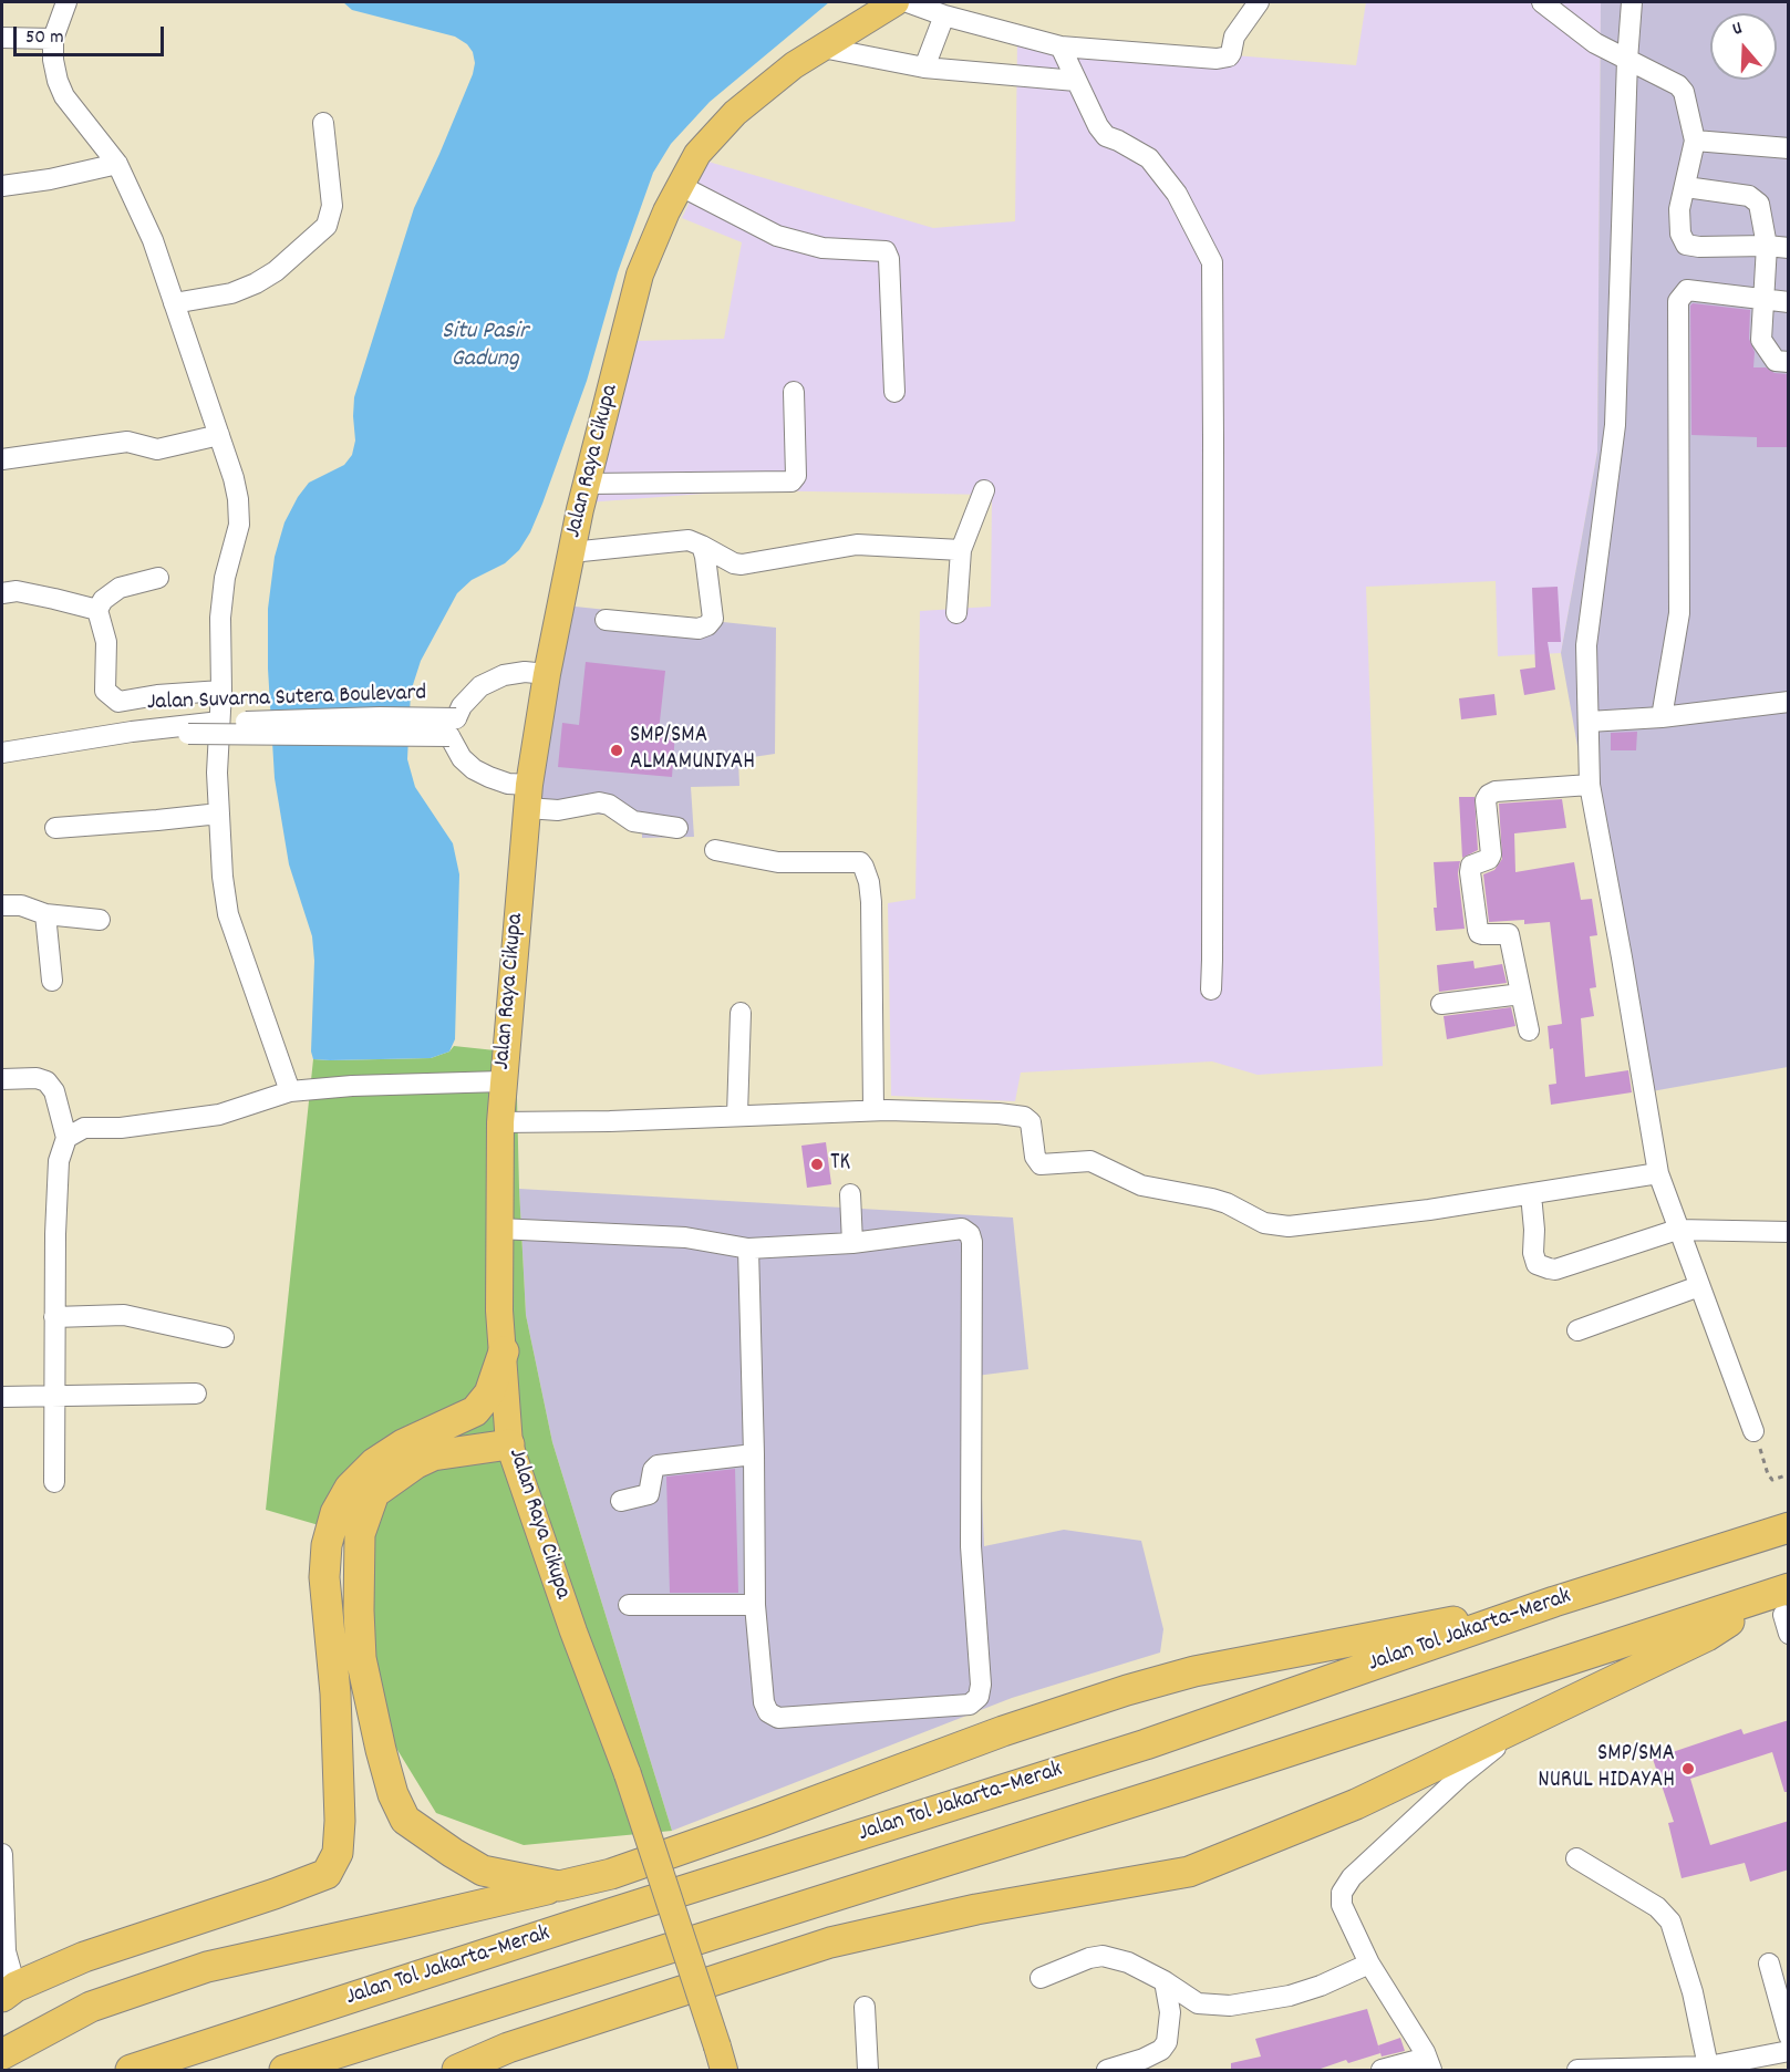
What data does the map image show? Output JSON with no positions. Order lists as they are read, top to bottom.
{
  "streets": {
    "highway": ["Jalan Tol Jakarta–Merak"],
    "main road": ["Jalan Raya Cikupa"],
    "street": ["Jalan Suvarna Sutera Boulevard"]
  },
  "water": ["Situ Pasir Gadung"],
  "places": ["SMP/SMA ALMAMUNIYAH", "TK", "SMP/SMA NURUL HIDAYAH"],
  "scale_bar": "50 m",
  "north": "top"
}
